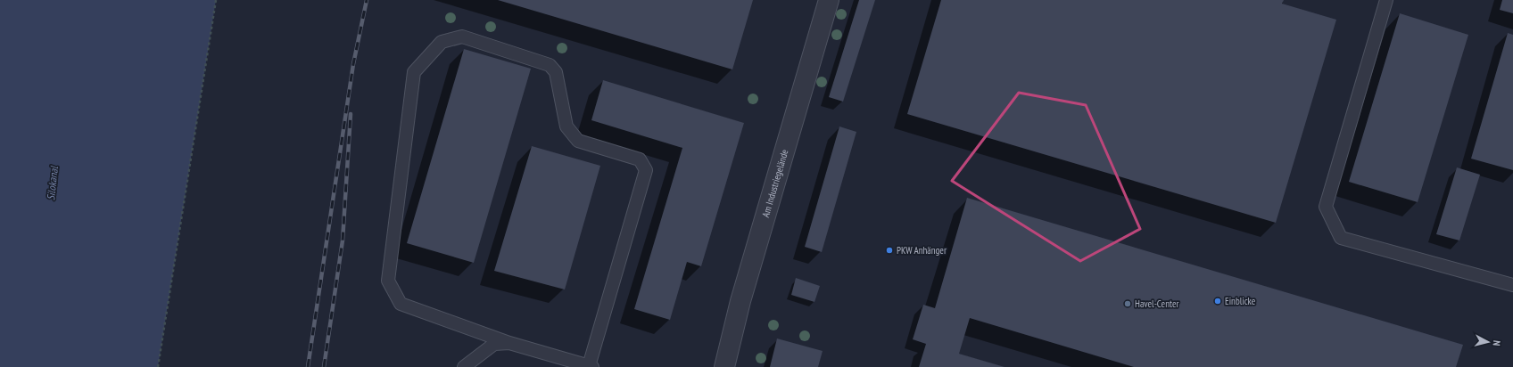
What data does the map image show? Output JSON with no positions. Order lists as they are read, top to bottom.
{
  "streets": {
    "street": ["Am Industriegelände"]
  },
  "water": ["Silokanal"],
  "places": ["PKW Anhänger", "Einblicke", "Havel-Center"],
  "north": "right"
}
